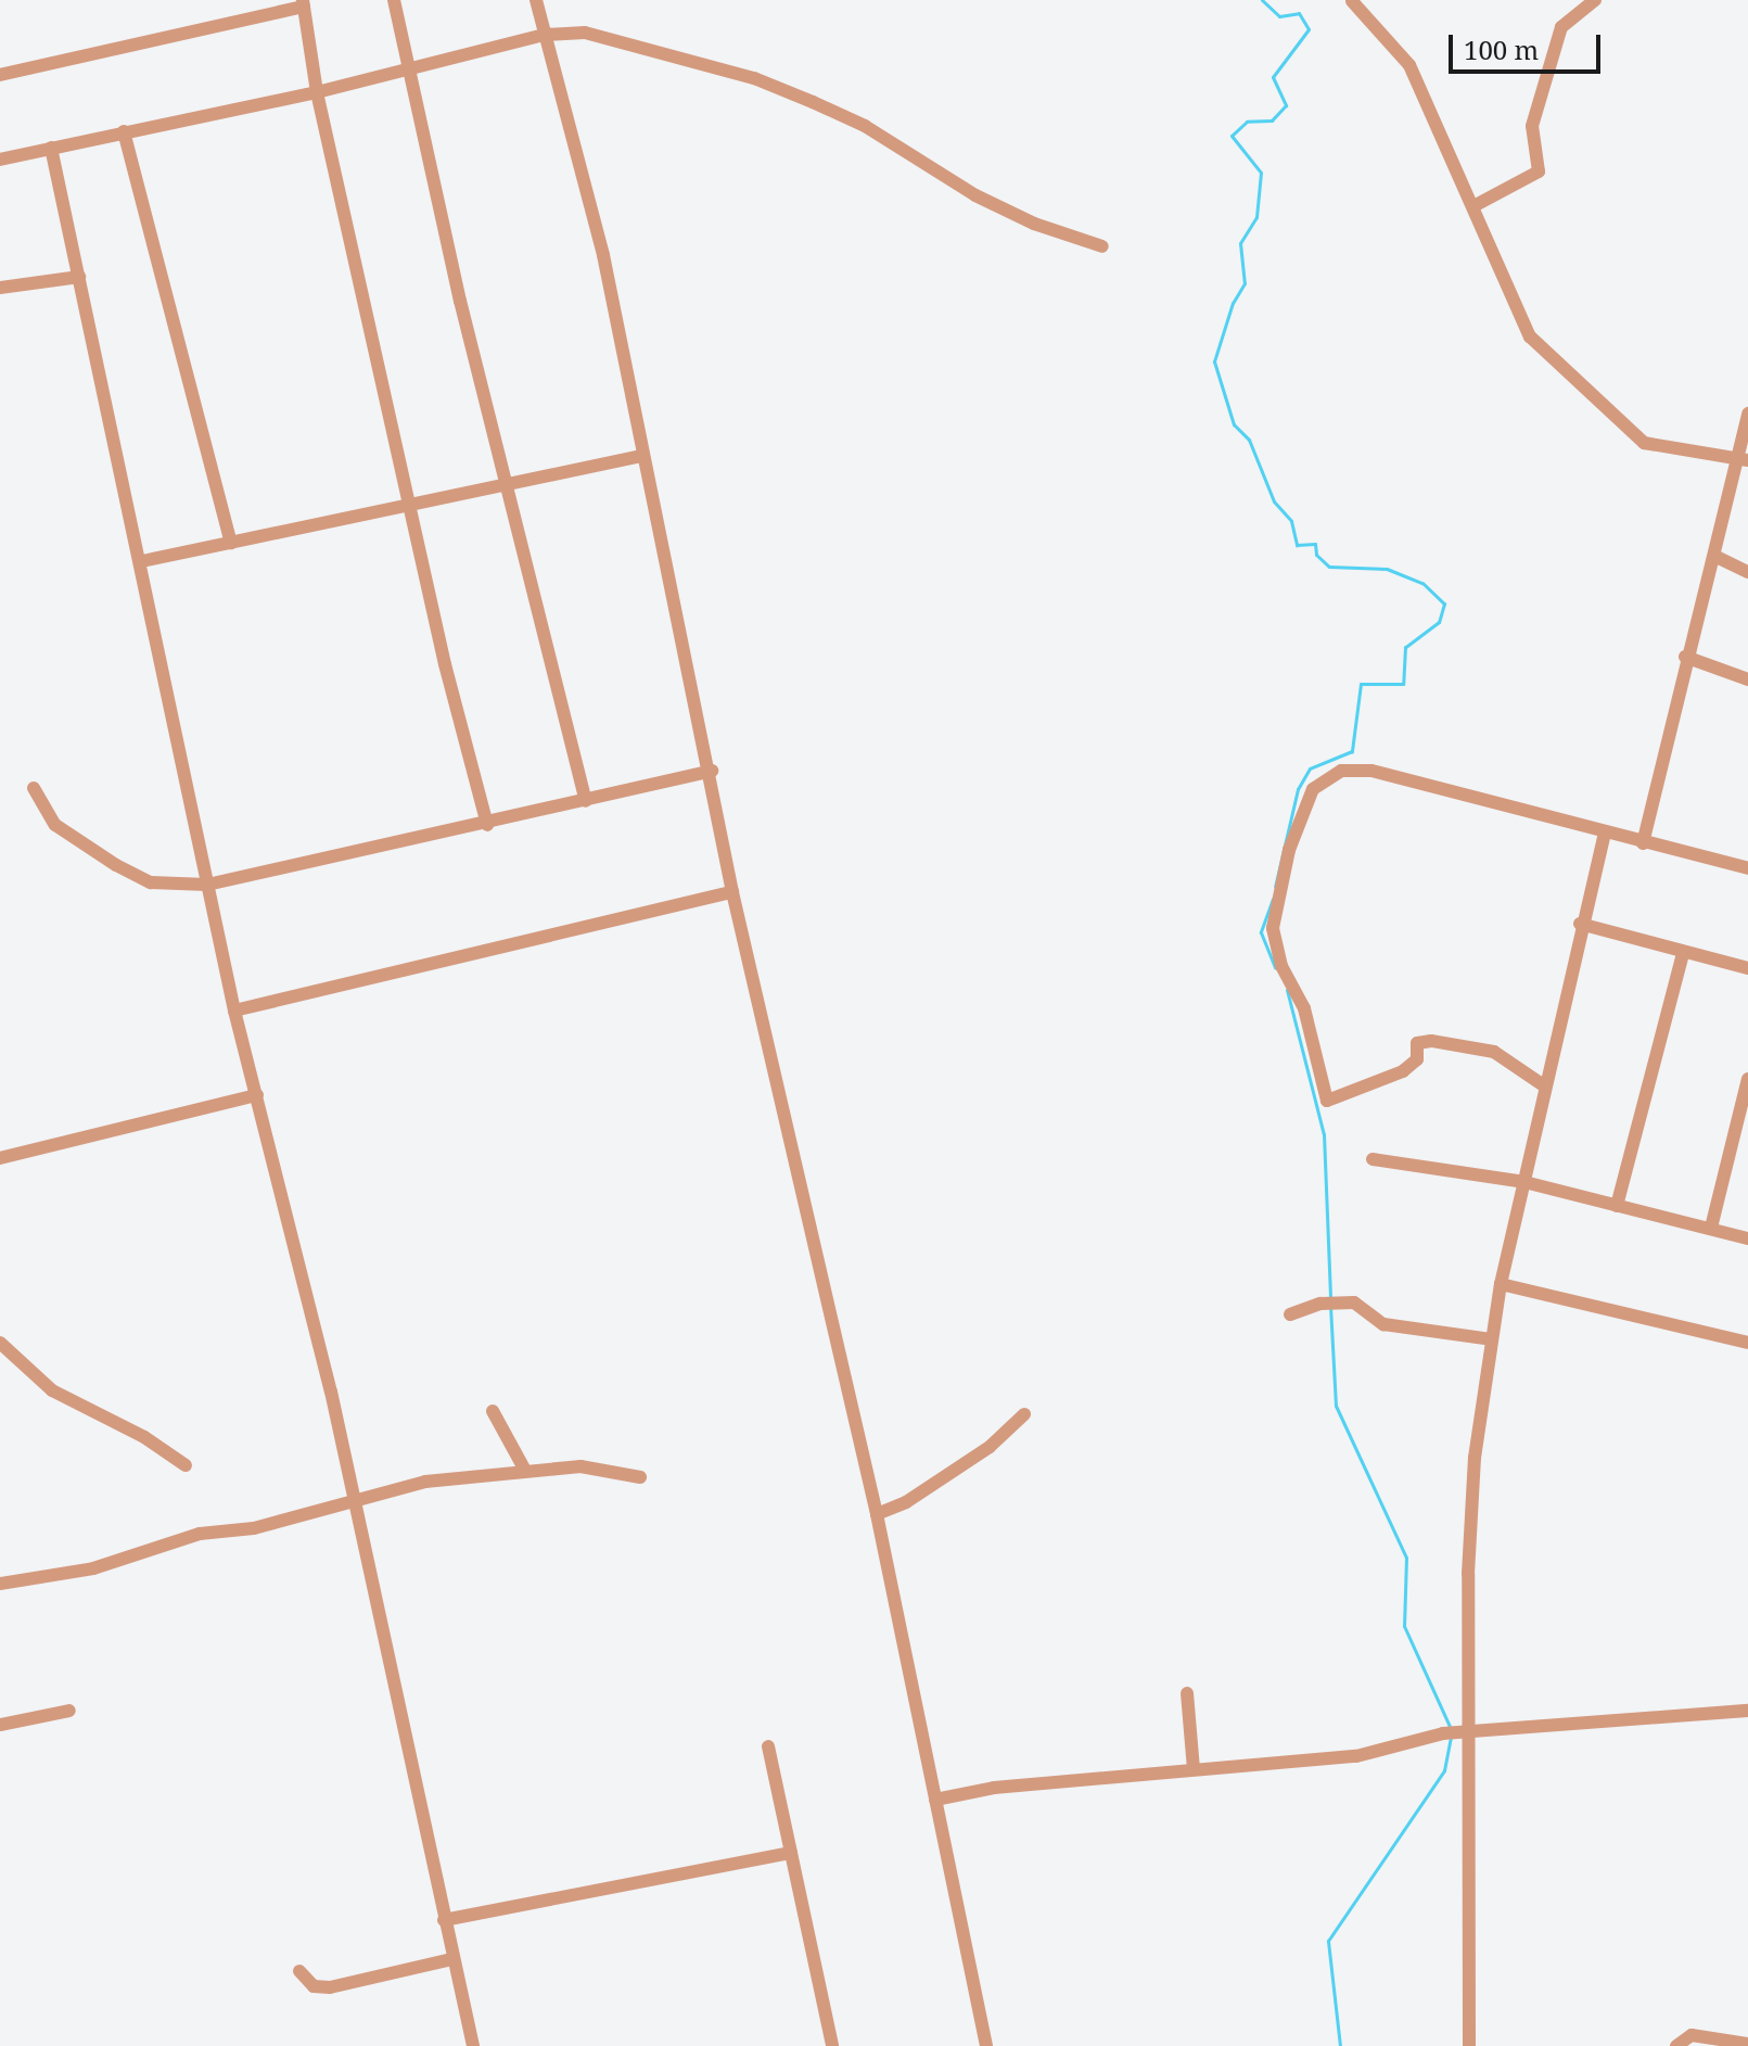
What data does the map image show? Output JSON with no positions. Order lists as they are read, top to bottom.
{
  "scale_bar": "100 m"
}
